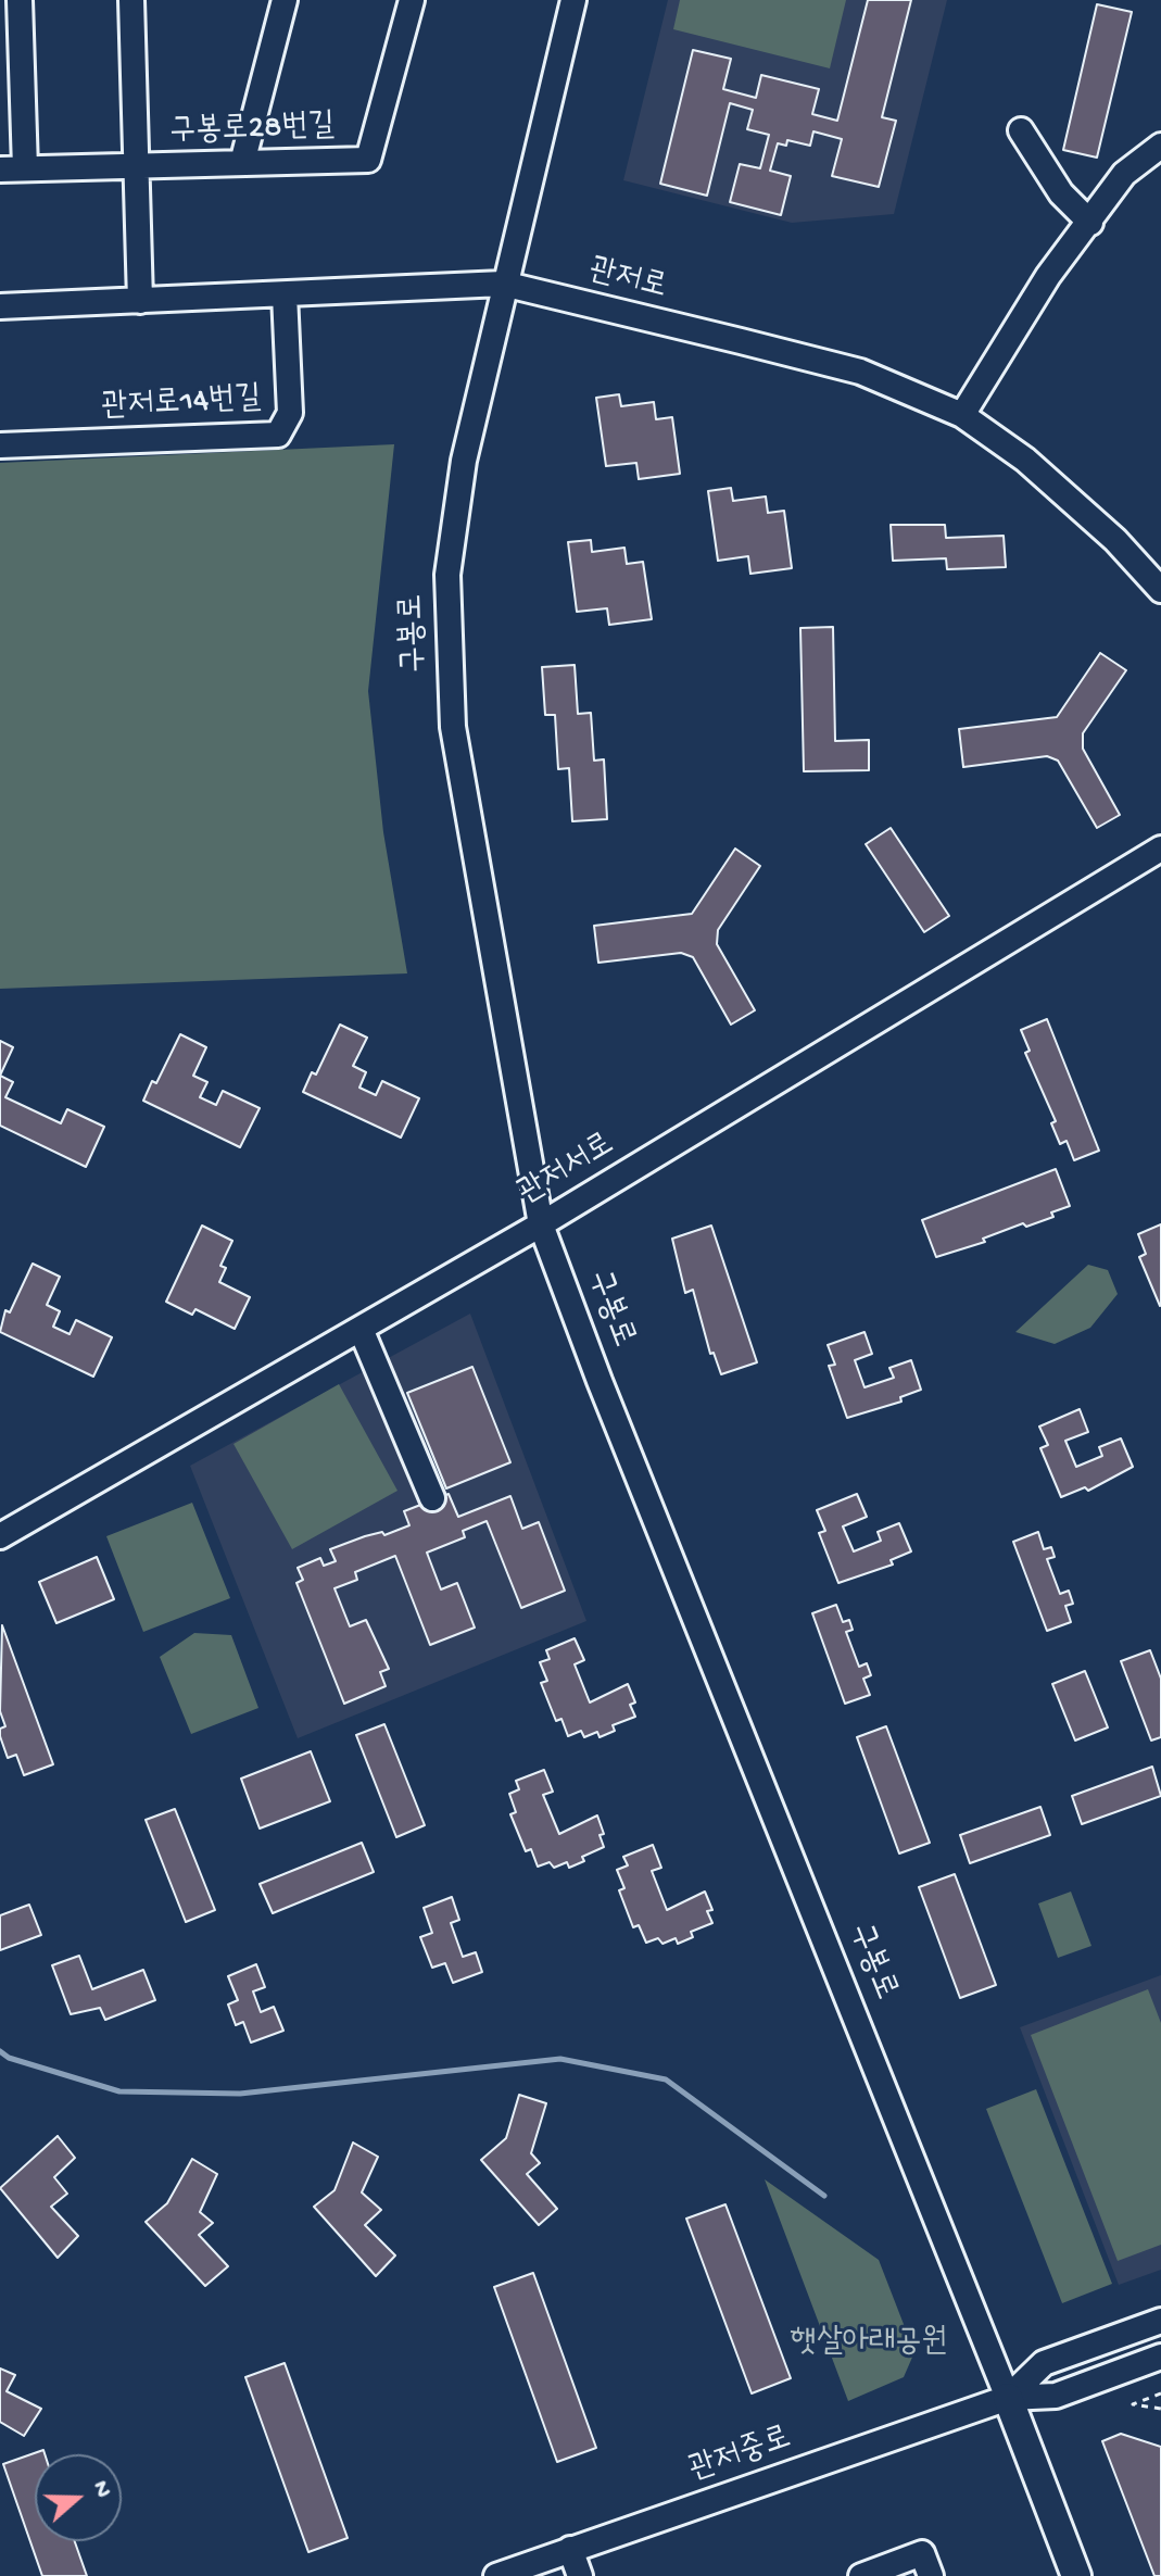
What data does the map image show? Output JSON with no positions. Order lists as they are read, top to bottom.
{
  "streets": {
    "main road": ["구봉로"],
    "street": [
      "구봉로28번길",
      "관저로",
      "관저로14번길",
      "관저서로",
      "관저중로"
    ]
  },
  "crossings": [
    ["구봉로28번길", "관저로"],
    ["관저로", "관저로14번길"],
    ["관저로", "구봉로"],
    ["구봉로", "관저서로"],
    ["구봉로", "관저중로"]
  ],
  "parks": ["햇살아래공원"],
  "north": "right"
}
